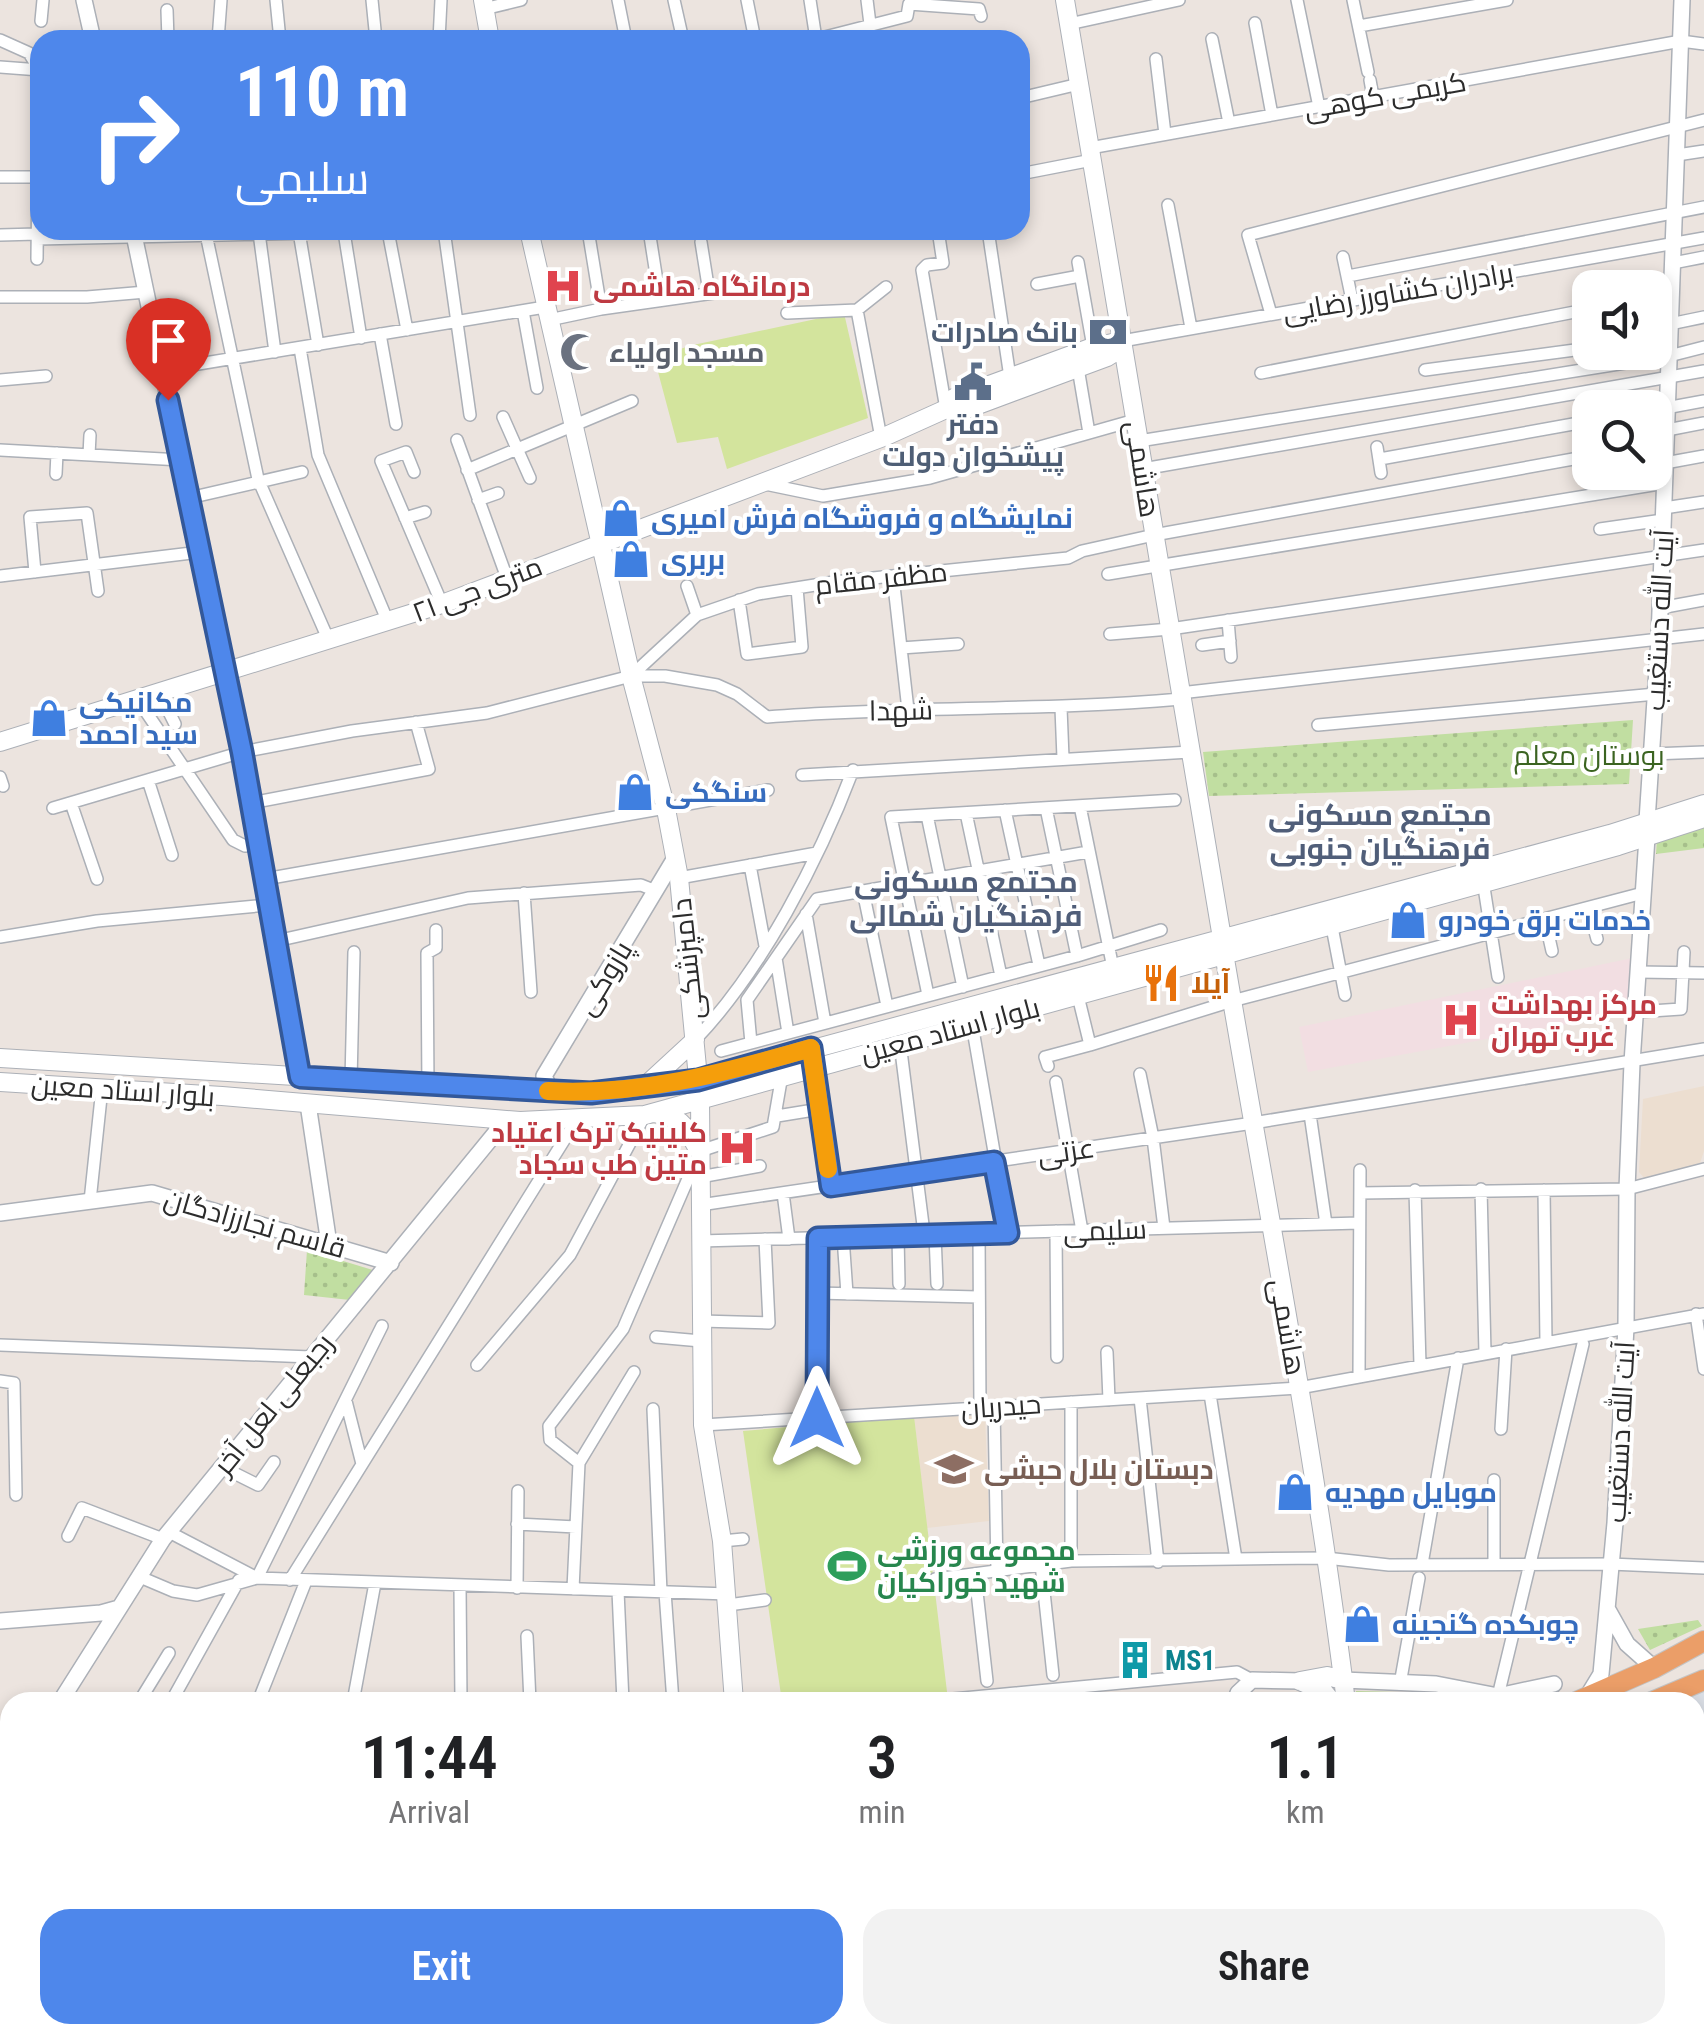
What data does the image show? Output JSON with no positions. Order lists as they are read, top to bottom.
{
  "streets": {
    "main road": [
      "هاشمی",
      "۲۱ متری جی",
      "دامپزشکی",
      "بلوار استاد معین"
    ],
    "street": [
      "کریمی کوهی",
      "برادران کشاورز رضایی",
      "مظفر مقام",
      "آیت الله دستغیب",
      "شهدا",
      "پازوکی",
      "عزتی",
      "قاسم نجارزادگان",
      "سلیمی",
      "رجبعلی لعل آخر",
      "حیدریان"
    ]
  },
  "crossings": [
    ["کریمی کوهی", "هاشمی"],
    ["کریمی کوهی", "آیت الله دستغیب"],
    ["برادران کشاورز رضایی", "هاشمی"],
    ["برادران کشاورز رضایی", "۲۱ متری جی"],
    ["برادران کشاورز رضایی", "آیت الله دستغیب"],
    ["هاشمی", "مظفر مقام"],
    ["هاشمی", "۲۱ متری جی"],
    ["هاشمی", "شهدا"],
    ["هاشمی", "بلوار استاد معین"],
    ["هاشمی", "عزتی"],
    ["هاشمی", "سلیمی"],
    ["هاشمی", "حیدریان"],
    ["مظفر مقام", "شهدا"],
    ["مظفر مقام", "دامپزشکی"],
    ["۲۱ متری جی", "دامپزشکی"],
    ["آیت الله دستغیب", "شهدا"],
    ["آیت الله دستغیب", "بلوار استاد معین"],
    ["آیت الله دستغیب", "عزتی"],
    ["آیت الله دستغیب", "حیدریان"],
    ["شهدا", "دامپزشکی"],
    ["دامپزشکی", "پازوکی"],
    ["دامپزشکی", "بلوار استاد معین"],
    ["دامپزشکی", "عزتی"],
    ["دامپزشکی", "سلیمی"],
    ["دامپزشکی", "حیدریان"],
    ["پازوکی", "بلوار استاد معین"],
    ["بلوار استاد معین", "رجبعلی لعل آخر"],
    ["قاسم نجارزادگان", "رجبعلی لعل آخر"]
  ],
  "districts": ["مجتمع مسکونی فرهنگیان جنوبی", "مجتمع مسکونی فرهنگیان شمالی"],
  "parks": ["بوستان معلم"],
  "places": {
    "hospital": ["درمانگاه هاشمی", "مرکز بهداشت غرب تهران", "کلینیک ترک اعتیاد متین طب سجاد"],
    "bank": ["بانک صادرات"],
    "mosque": ["مسجد اولیاء"],
    "public building": ["دفتر پیشخوان دولت"],
    "shop": [
      "نمایشگاه و فروشگاه فرش امیری",
      "بربری",
      "مکانیکی سید احمد",
      "سنگکی",
      "خدمات برق خودرو",
      "موبایل مهدیه",
      "چوبکده گنجینه"
    ],
    "restaurant": ["آیلا"],
    "school or university": ["دبستان بلال حبشی"],
    "sports": ["مجموعه ورزشی شهید خوراکیان"],
    "building": ["MS1"]
  },
  "page": {
    "turn": ["110 m", "سلیمی"],
    "eta": [
      "11:44",
      "Arrival",
      "3",
      "min",
      "1.1",
      "km"
    ],
    "buttons": ["Exit", "Share"]
  }
}
